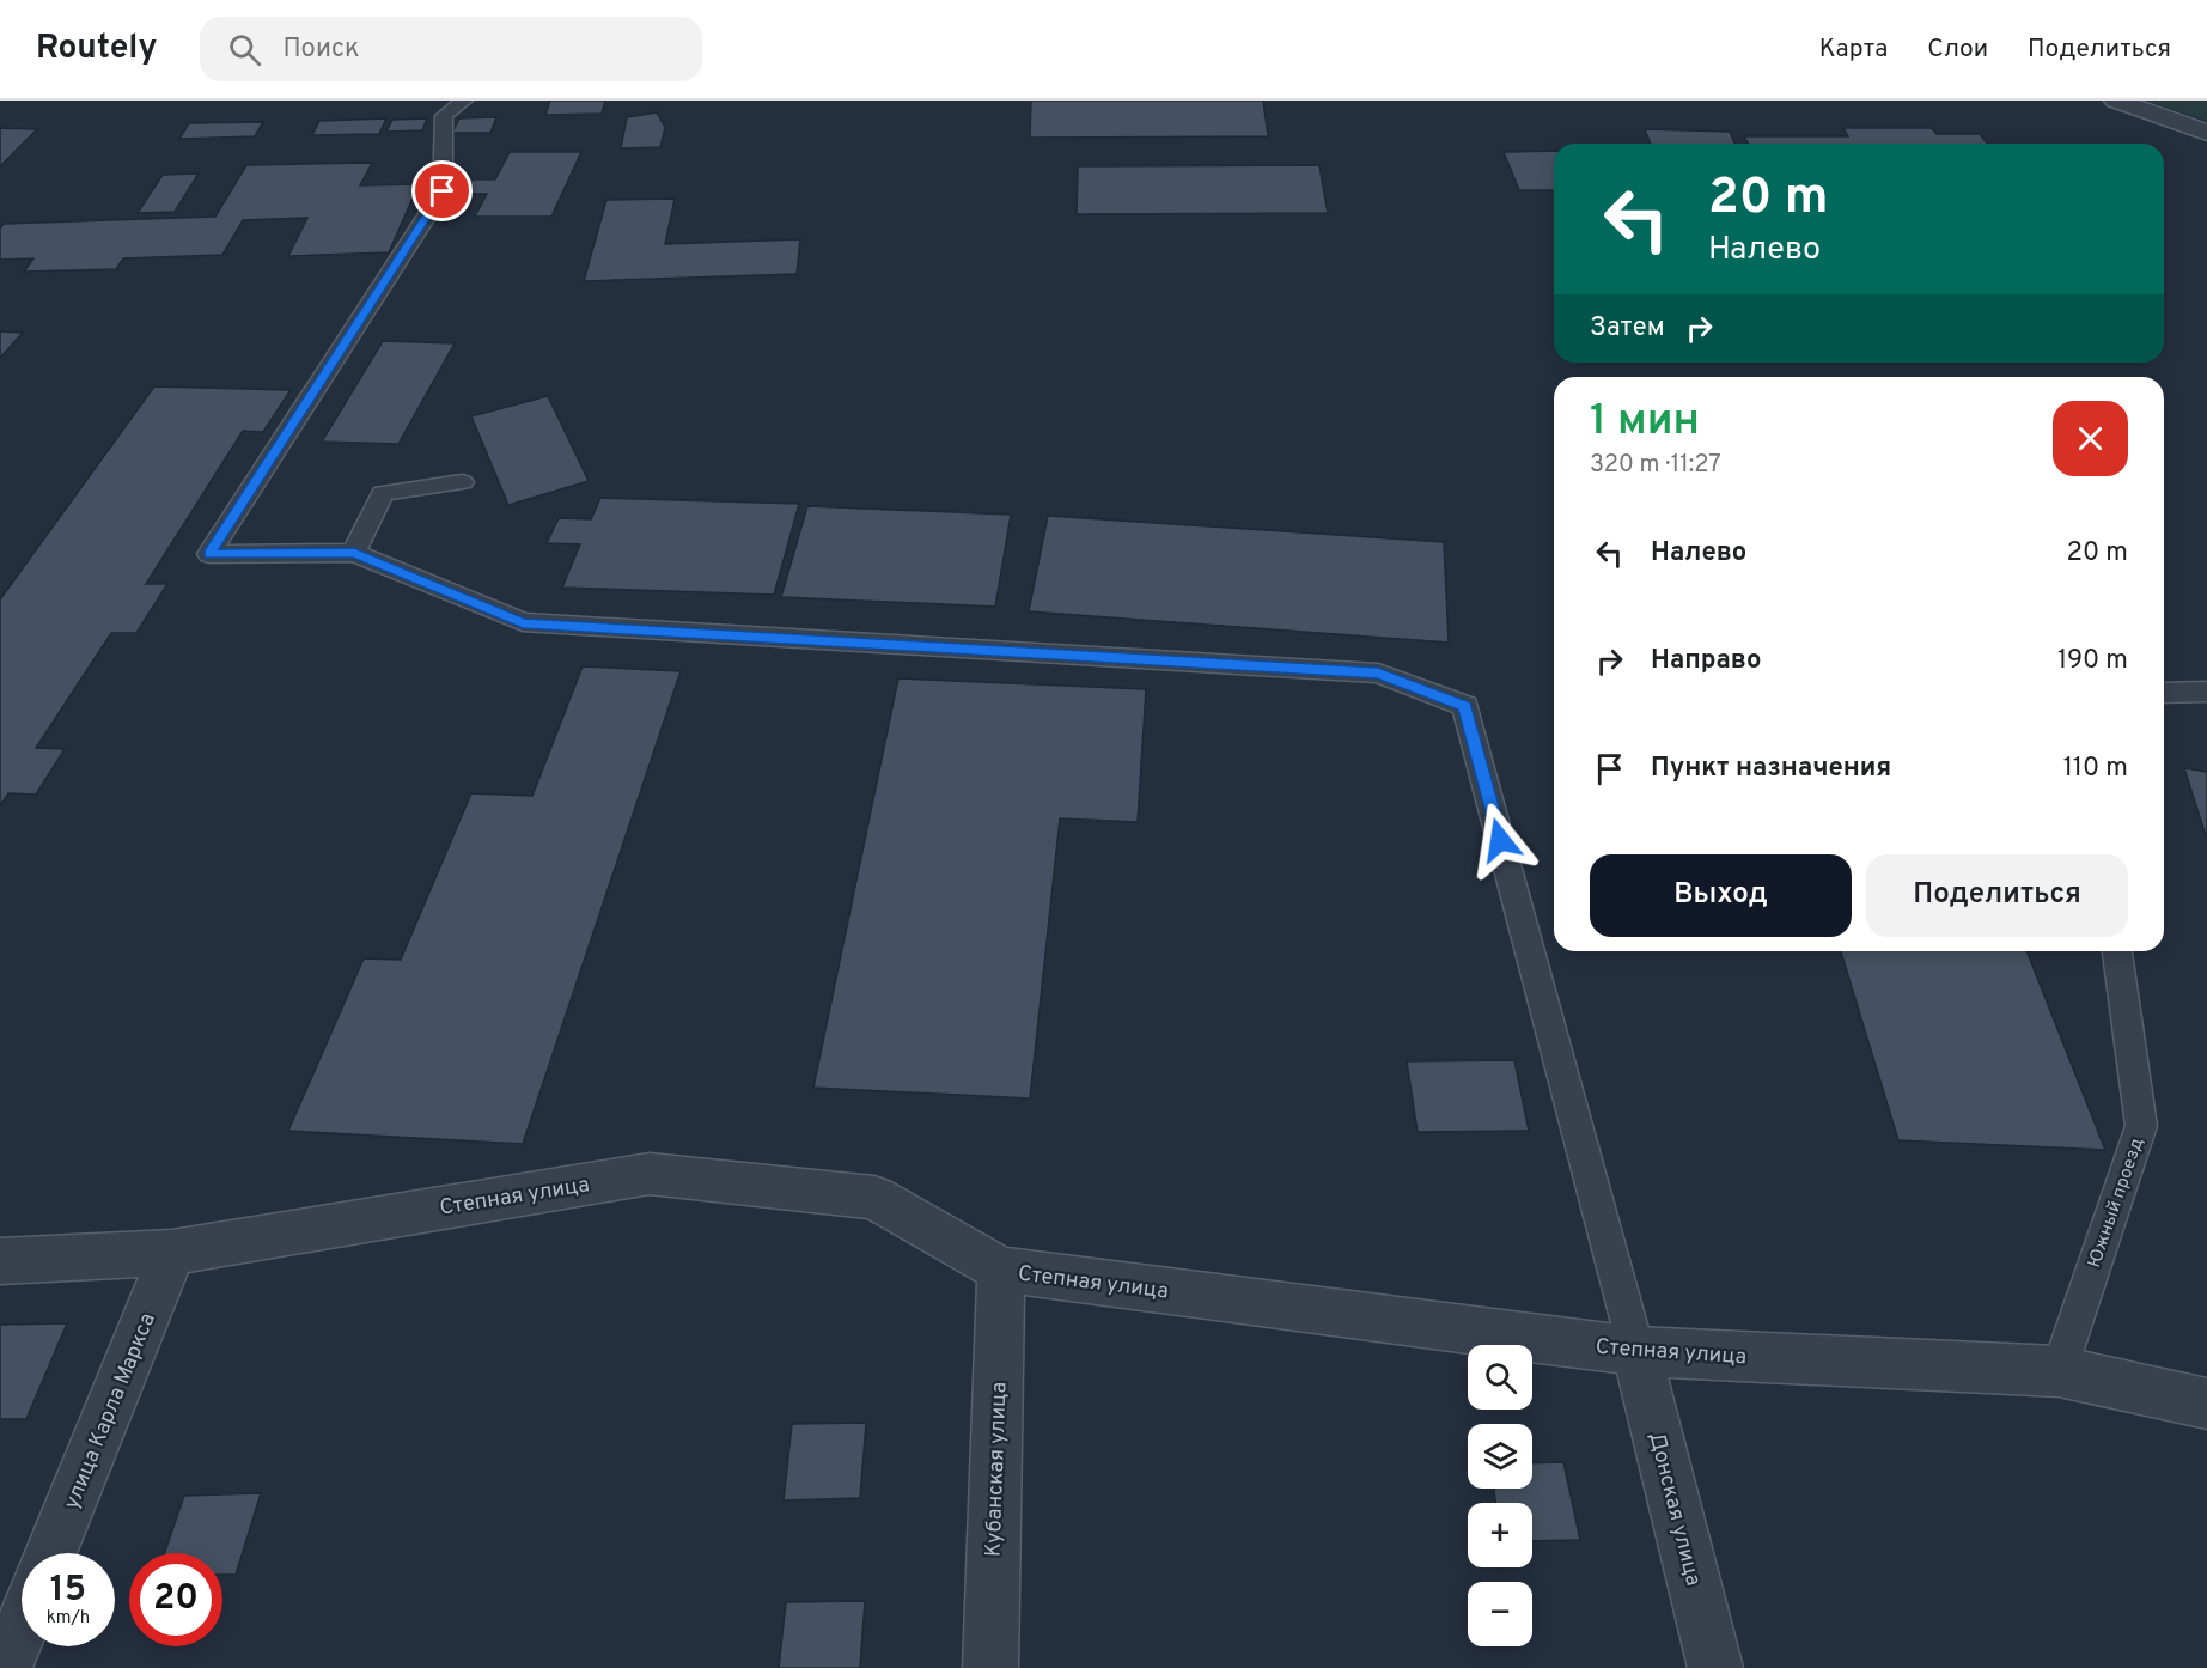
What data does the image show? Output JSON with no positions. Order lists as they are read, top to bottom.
{
  "streets": {
    "street": [
      "Степная улица",
      "улица Карла Маркса",
      "Кубанская улица",
      "Донская улица"
    ],
    "lane": ["Южный проезд"]
  },
  "crossings": [
    ["Степная улица", "Южный проезд"],
    ["Степная улица", "улица Карла Маркса"],
    ["Степная улица", "Кубанская улица"],
    ["Степная улица", "Донская улица"]
  ],
  "page": {
    "header": "Routely",
    "search": "Поиск",
    "nav": ["Карта", "Слои", "Поделиться"],
    "turn": ["20 m", "Налево"],
    "then": "Затем",
    "heading": ["1 мин", "320 m · 11:27"],
    "list": [
      {
        "name": "Налево",
        "value": "20 m"
      },
      {
        "name": "Направо",
        "value": "190 m"
      },
      {
        "name": "Пункт назначения",
        "value": "110 m"
      }
    ],
    "buttons": ["Выход", "Поделиться"],
    "map_buttons": ["+", "−"],
    "speed": "15 km/h",
    "limit": "20"
  }
}
